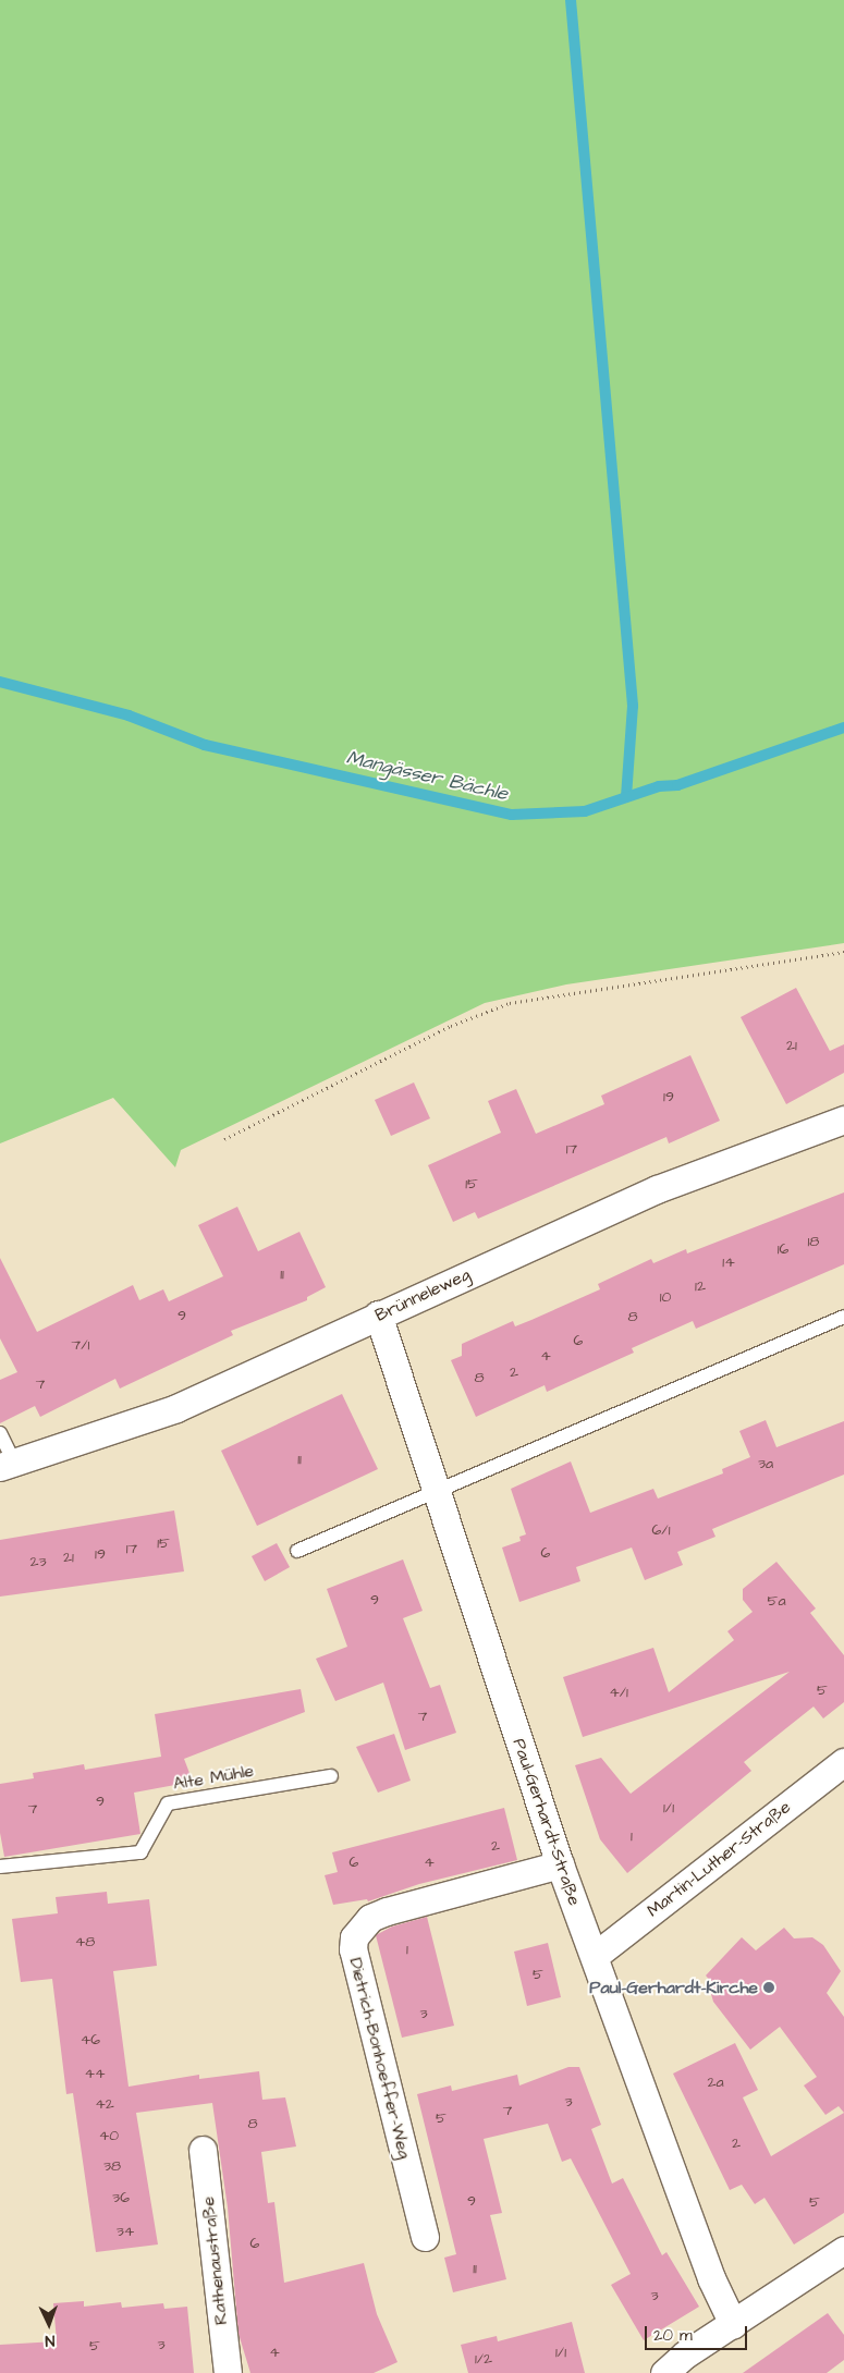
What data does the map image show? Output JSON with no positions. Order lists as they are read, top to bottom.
{
  "streets": {
    "street": [
      "Brünneleweg",
      "Paul-Gerhardt-Straße",
      "Martin-Luther-Straße",
      "Dietrich-Bonhoeffer-Weg",
      "Rathenaustraße"
    ],
    "lane": ["Alte Mühle"]
  },
  "crossings": [
    ["Brünneleweg", "Paul-Gerhardt-Straße"],
    ["Paul-Gerhardt-Straße", "Martin-Luther-Straße"],
    ["Paul-Gerhardt-Straße", "Dietrich-Bonhoeffer-Weg"]
  ],
  "water": ["Mangässer Bächle"],
  "places": ["Paul-Gerhardt-Kirche"],
  "house_numbers": [
    "21",
    "19",
    "17",
    "15",
    "18",
    "16",
    "14",
    "11",
    "12",
    "10",
    "9",
    "8",
    "6",
    "7/1",
    "4",
    "2",
    "8",
    "7",
    "11",
    "3a",
    "6/1",
    "15",
    "17",
    "6",
    "19",
    "21",
    "23",
    "9",
    "5a",
    "5",
    "4/1",
    "7",
    "9",
    "1/1",
    "7",
    "1",
    "2",
    "6",
    "4",
    "48",
    "1",
    "5",
    "3",
    "46",
    "44",
    "2a",
    "3",
    "42",
    "7",
    "5",
    "8",
    "40",
    "2",
    "38",
    "36",
    "9",
    "5",
    "34",
    "6",
    "11",
    "3",
    "3",
    "5",
    "4",
    "1/1",
    "1/2"
  ],
  "scale_bar": "20 m",
  "north": "bottom"
}
